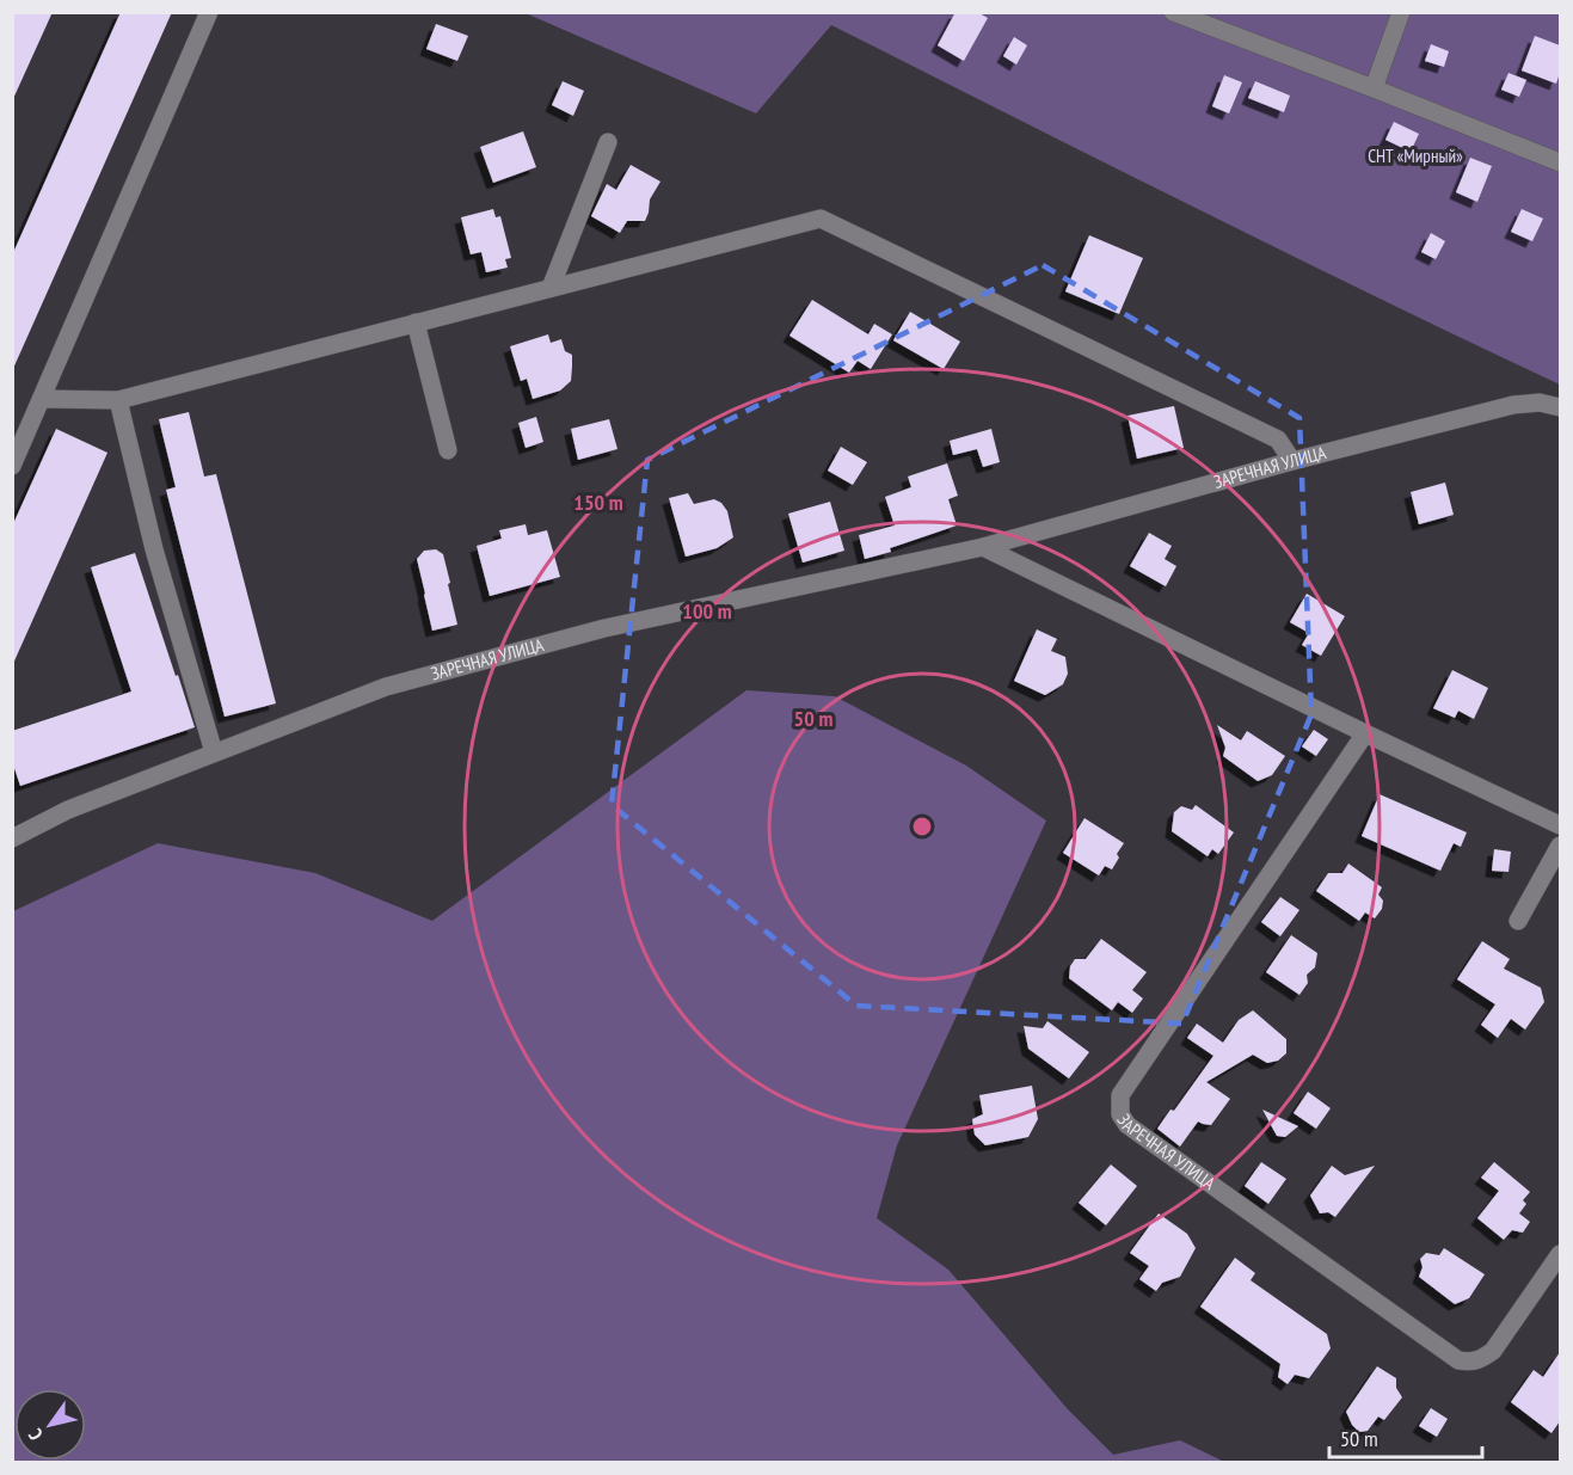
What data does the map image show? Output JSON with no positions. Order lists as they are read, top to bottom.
{
  "streets": {
    "street": ["ЗАРЕЧНАЯ УЛИЦА"]
  },
  "parks": ["СНТ «Мирный»"],
  "scale_bar": "50 m",
  "north": "bottom left",
  "rings": ["150 m", "100 m", "50 m"]
}
